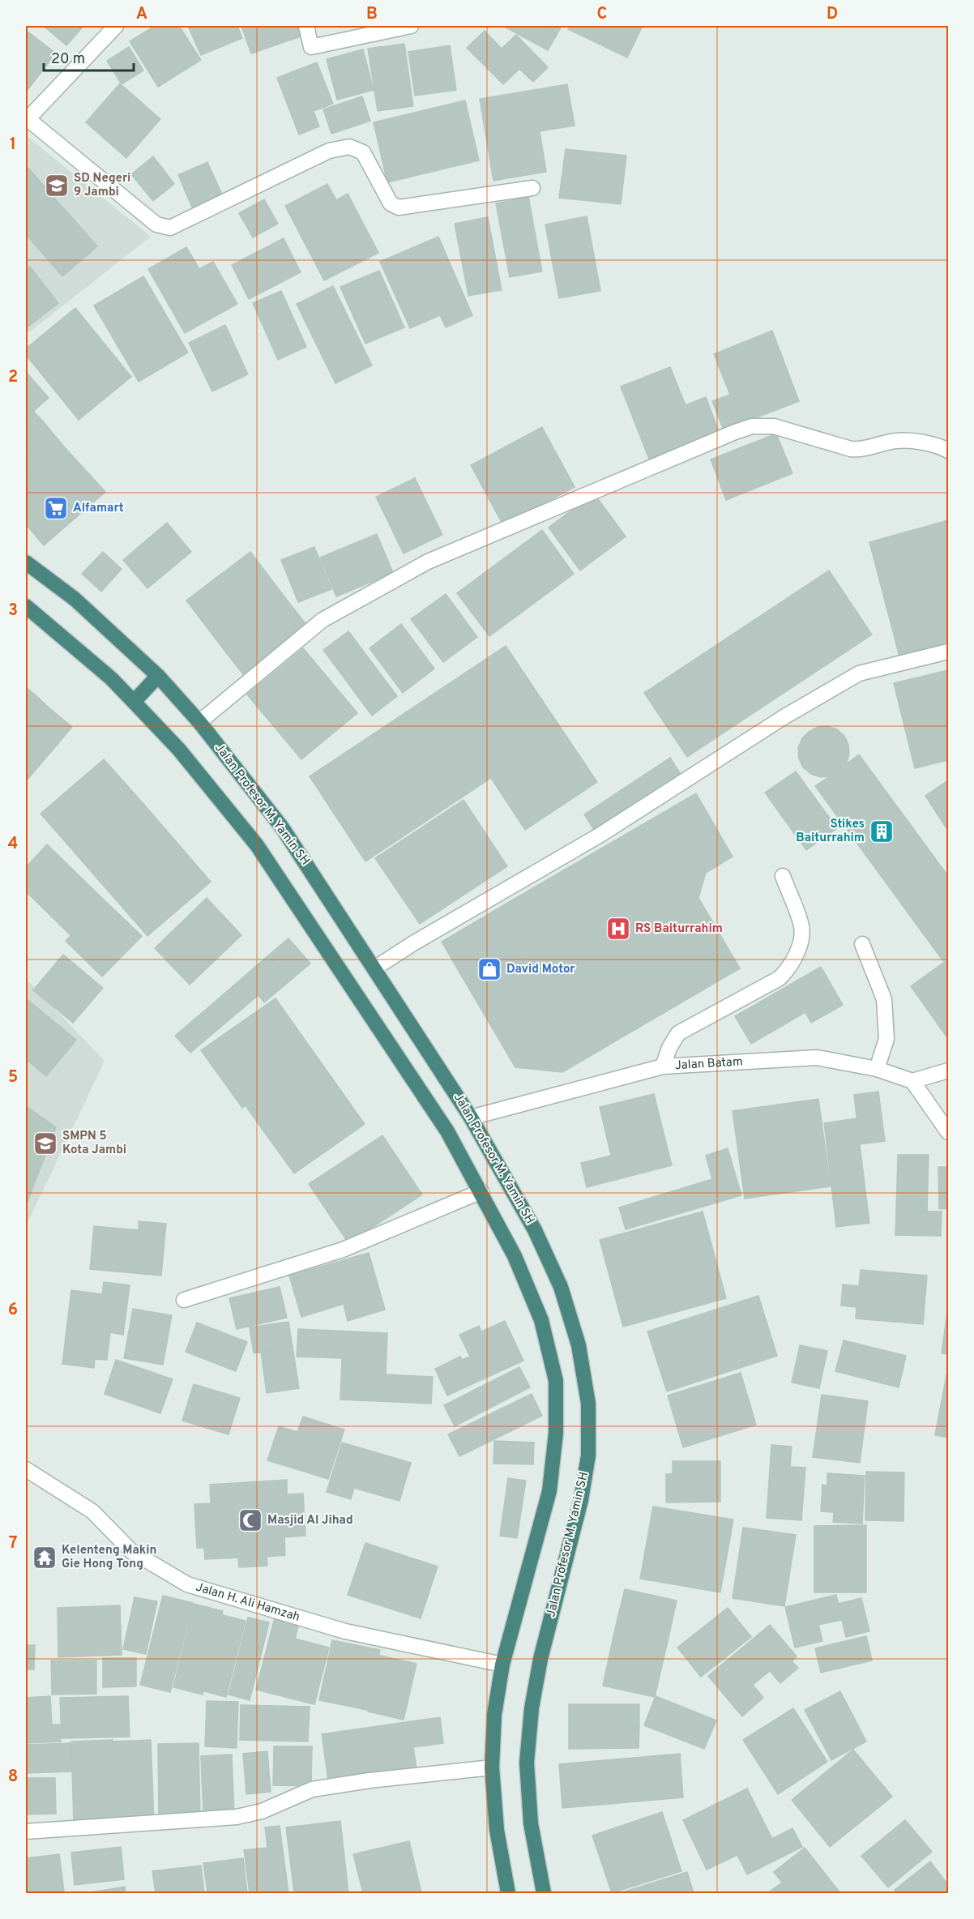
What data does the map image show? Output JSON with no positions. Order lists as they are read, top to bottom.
{
  "streets": {
    "highway": ["Jalan Profesor M. Yamin SH"],
    "street": ["Jalan Batam", "Jalan H. Ali Hamzah"]
  },
  "crossings": [
    ["Jalan Profesor M. Yamin SH", "Jalan Batam"]
  ],
  "places": {
    "school or university": ["SD Negeri 9 Jambi", "SMPN 5 Kota Jambi"],
    "supermarket": ["Alfamart"],
    "building": ["Stikes Baiturrahim"],
    "hospital": ["RS Baiturrahim"],
    "shop": ["David Motor"],
    "mosque": ["Masjid Al Jihad"],
    "temple": ["Kelenteng Makin Gie Hong Tong"]
  },
  "scale_bar": "20 m",
  "grid": {
    "columns": [
      "A",
      "B",
      "C",
      "D"
    ],
    "rows": [
      "1",
      "2",
      "3",
      "4",
      "5",
      "6",
      "7",
      "8"
    ]
  }
}
